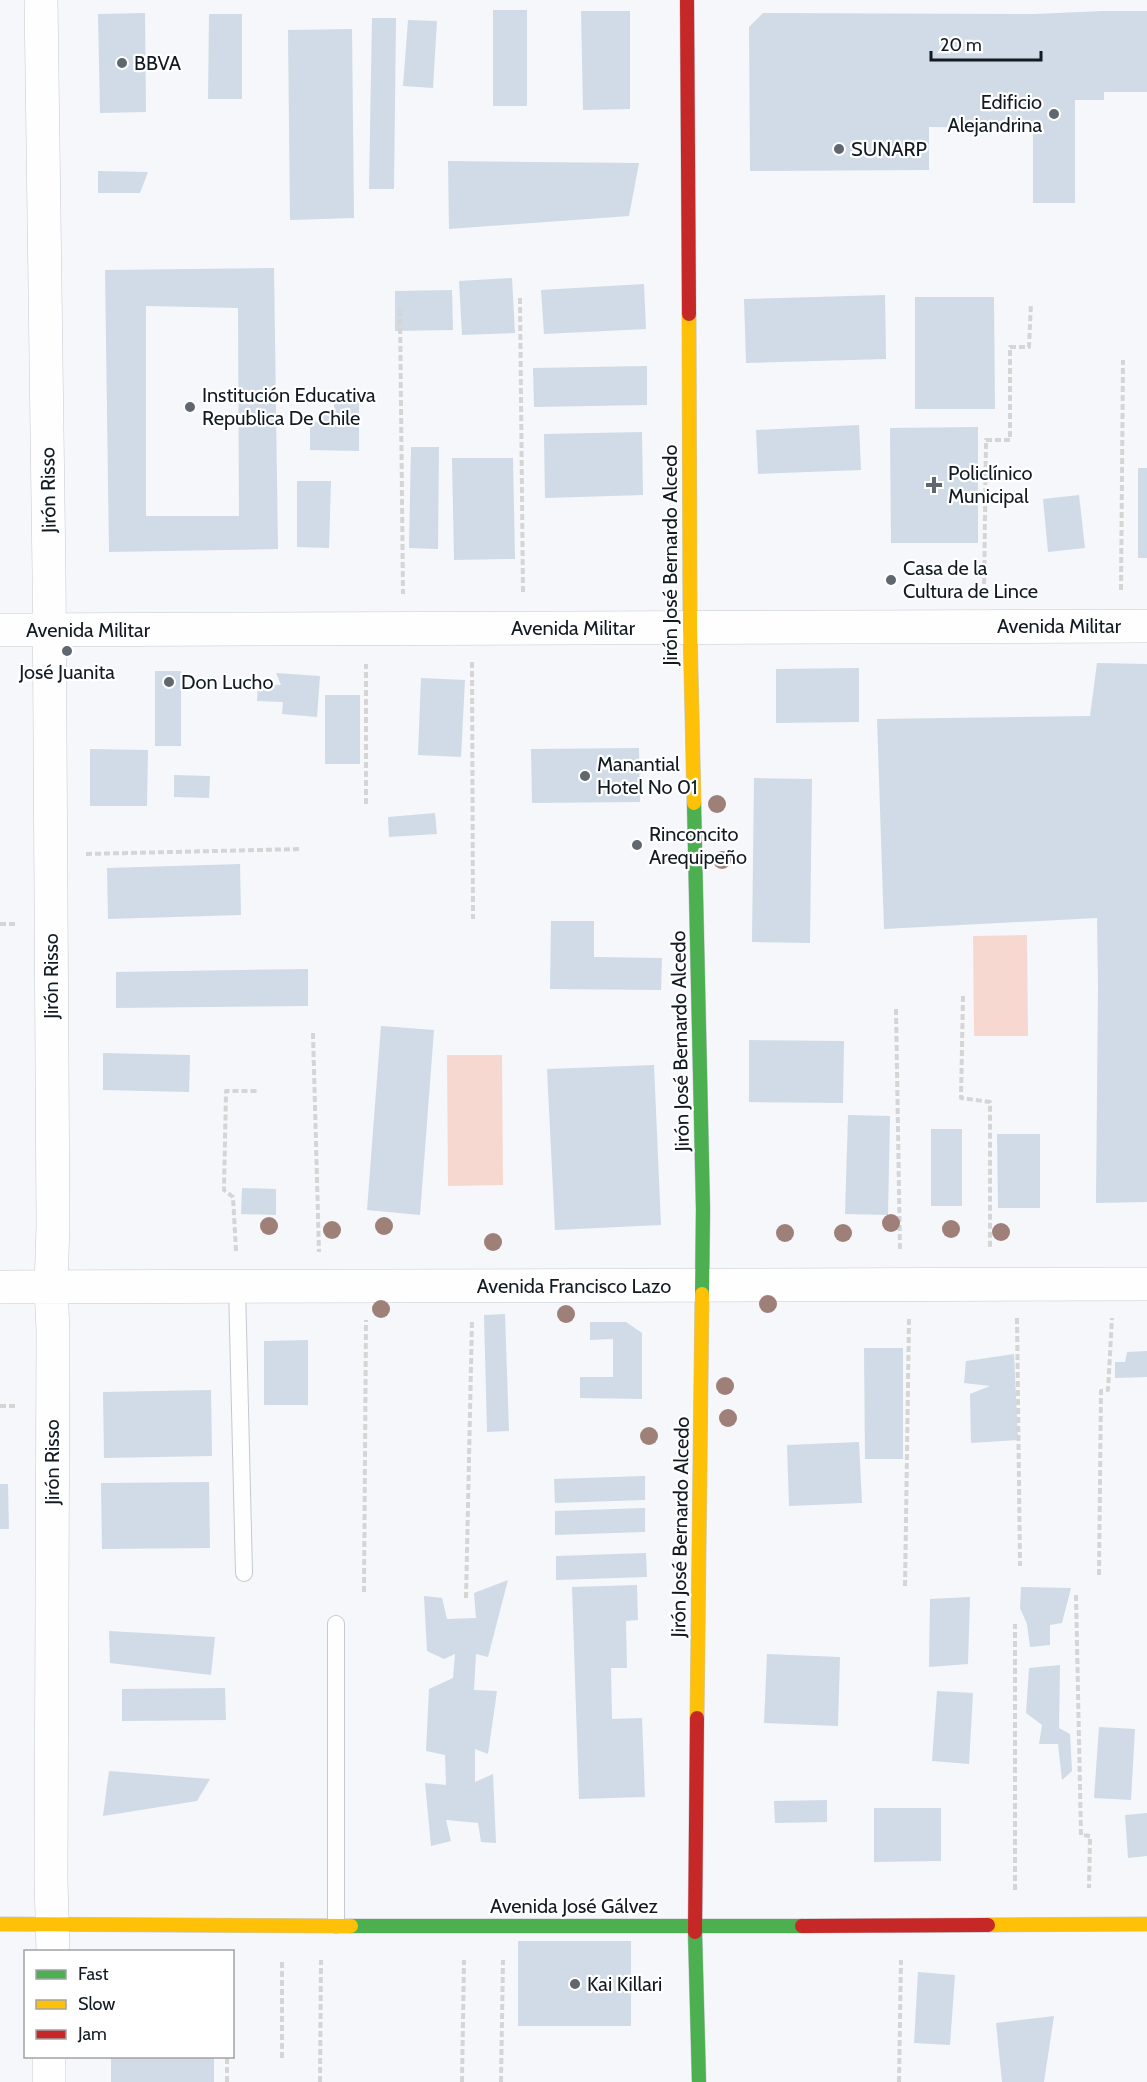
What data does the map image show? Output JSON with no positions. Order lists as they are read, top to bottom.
{
  "streets": {
    "street": [
      "Jirón Risso",
      "Jirón José Bernardo Alcedo",
      "Avenida Militar",
      "Avenida Francisco Lazo",
      "Avenida José Gálvez"
    ]
  },
  "crossings": [
    ["Jirón Risso", "Avenida Militar"],
    ["Jirón Risso", "Avenida Francisco Lazo"],
    ["Jirón Risso", "Avenida José Gálvez"],
    ["Jirón José Bernardo Alcedo", "Avenida Militar"],
    ["Jirón José Bernardo Alcedo", "Avenida Francisco Lazo"],
    ["Jirón José Bernardo Alcedo", "Avenida José Gálvez"]
  ],
  "places": {
    "other": [
      "BBVA",
      "Edificio Alejandrina",
      "SUNARP",
      "Institución Educativa Republica De Chile",
      "Casa de la Cultura de Lince",
      "José Juanita",
      "Don Lucho",
      "Manantial Hotel No 01",
      "Rinconcito Arequipeño",
      "Kai Killari"
    ],
    "health": ["Policlínico Municipal"]
  },
  "legend": ["Fast", "Slow", "Jam"],
  "scale_bar": "20 m"
}
